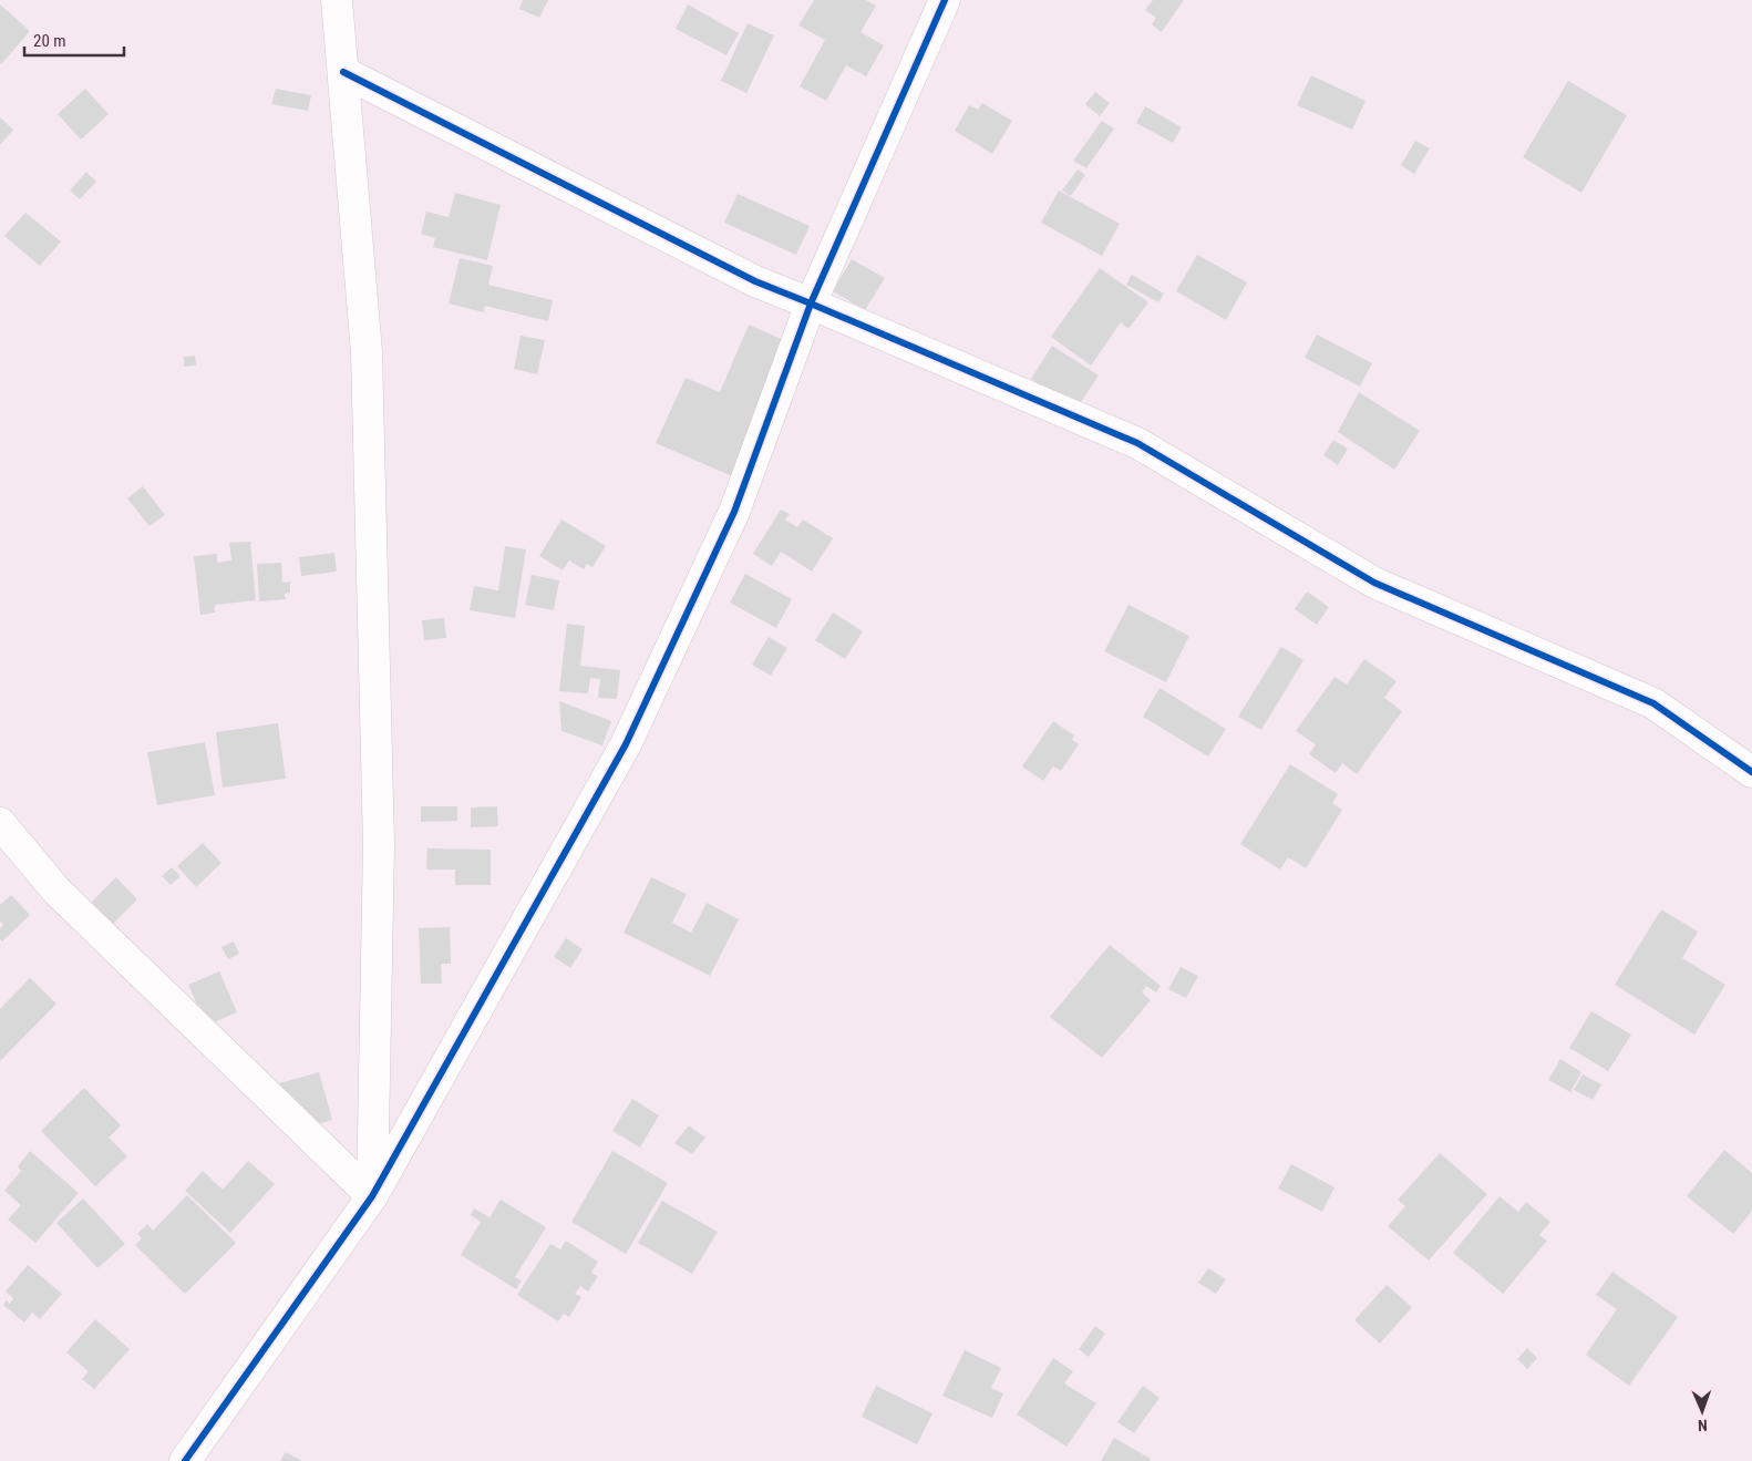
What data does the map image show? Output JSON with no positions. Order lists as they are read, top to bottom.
{
  "scale_bar": "20 m",
  "north": "bottom"
}
